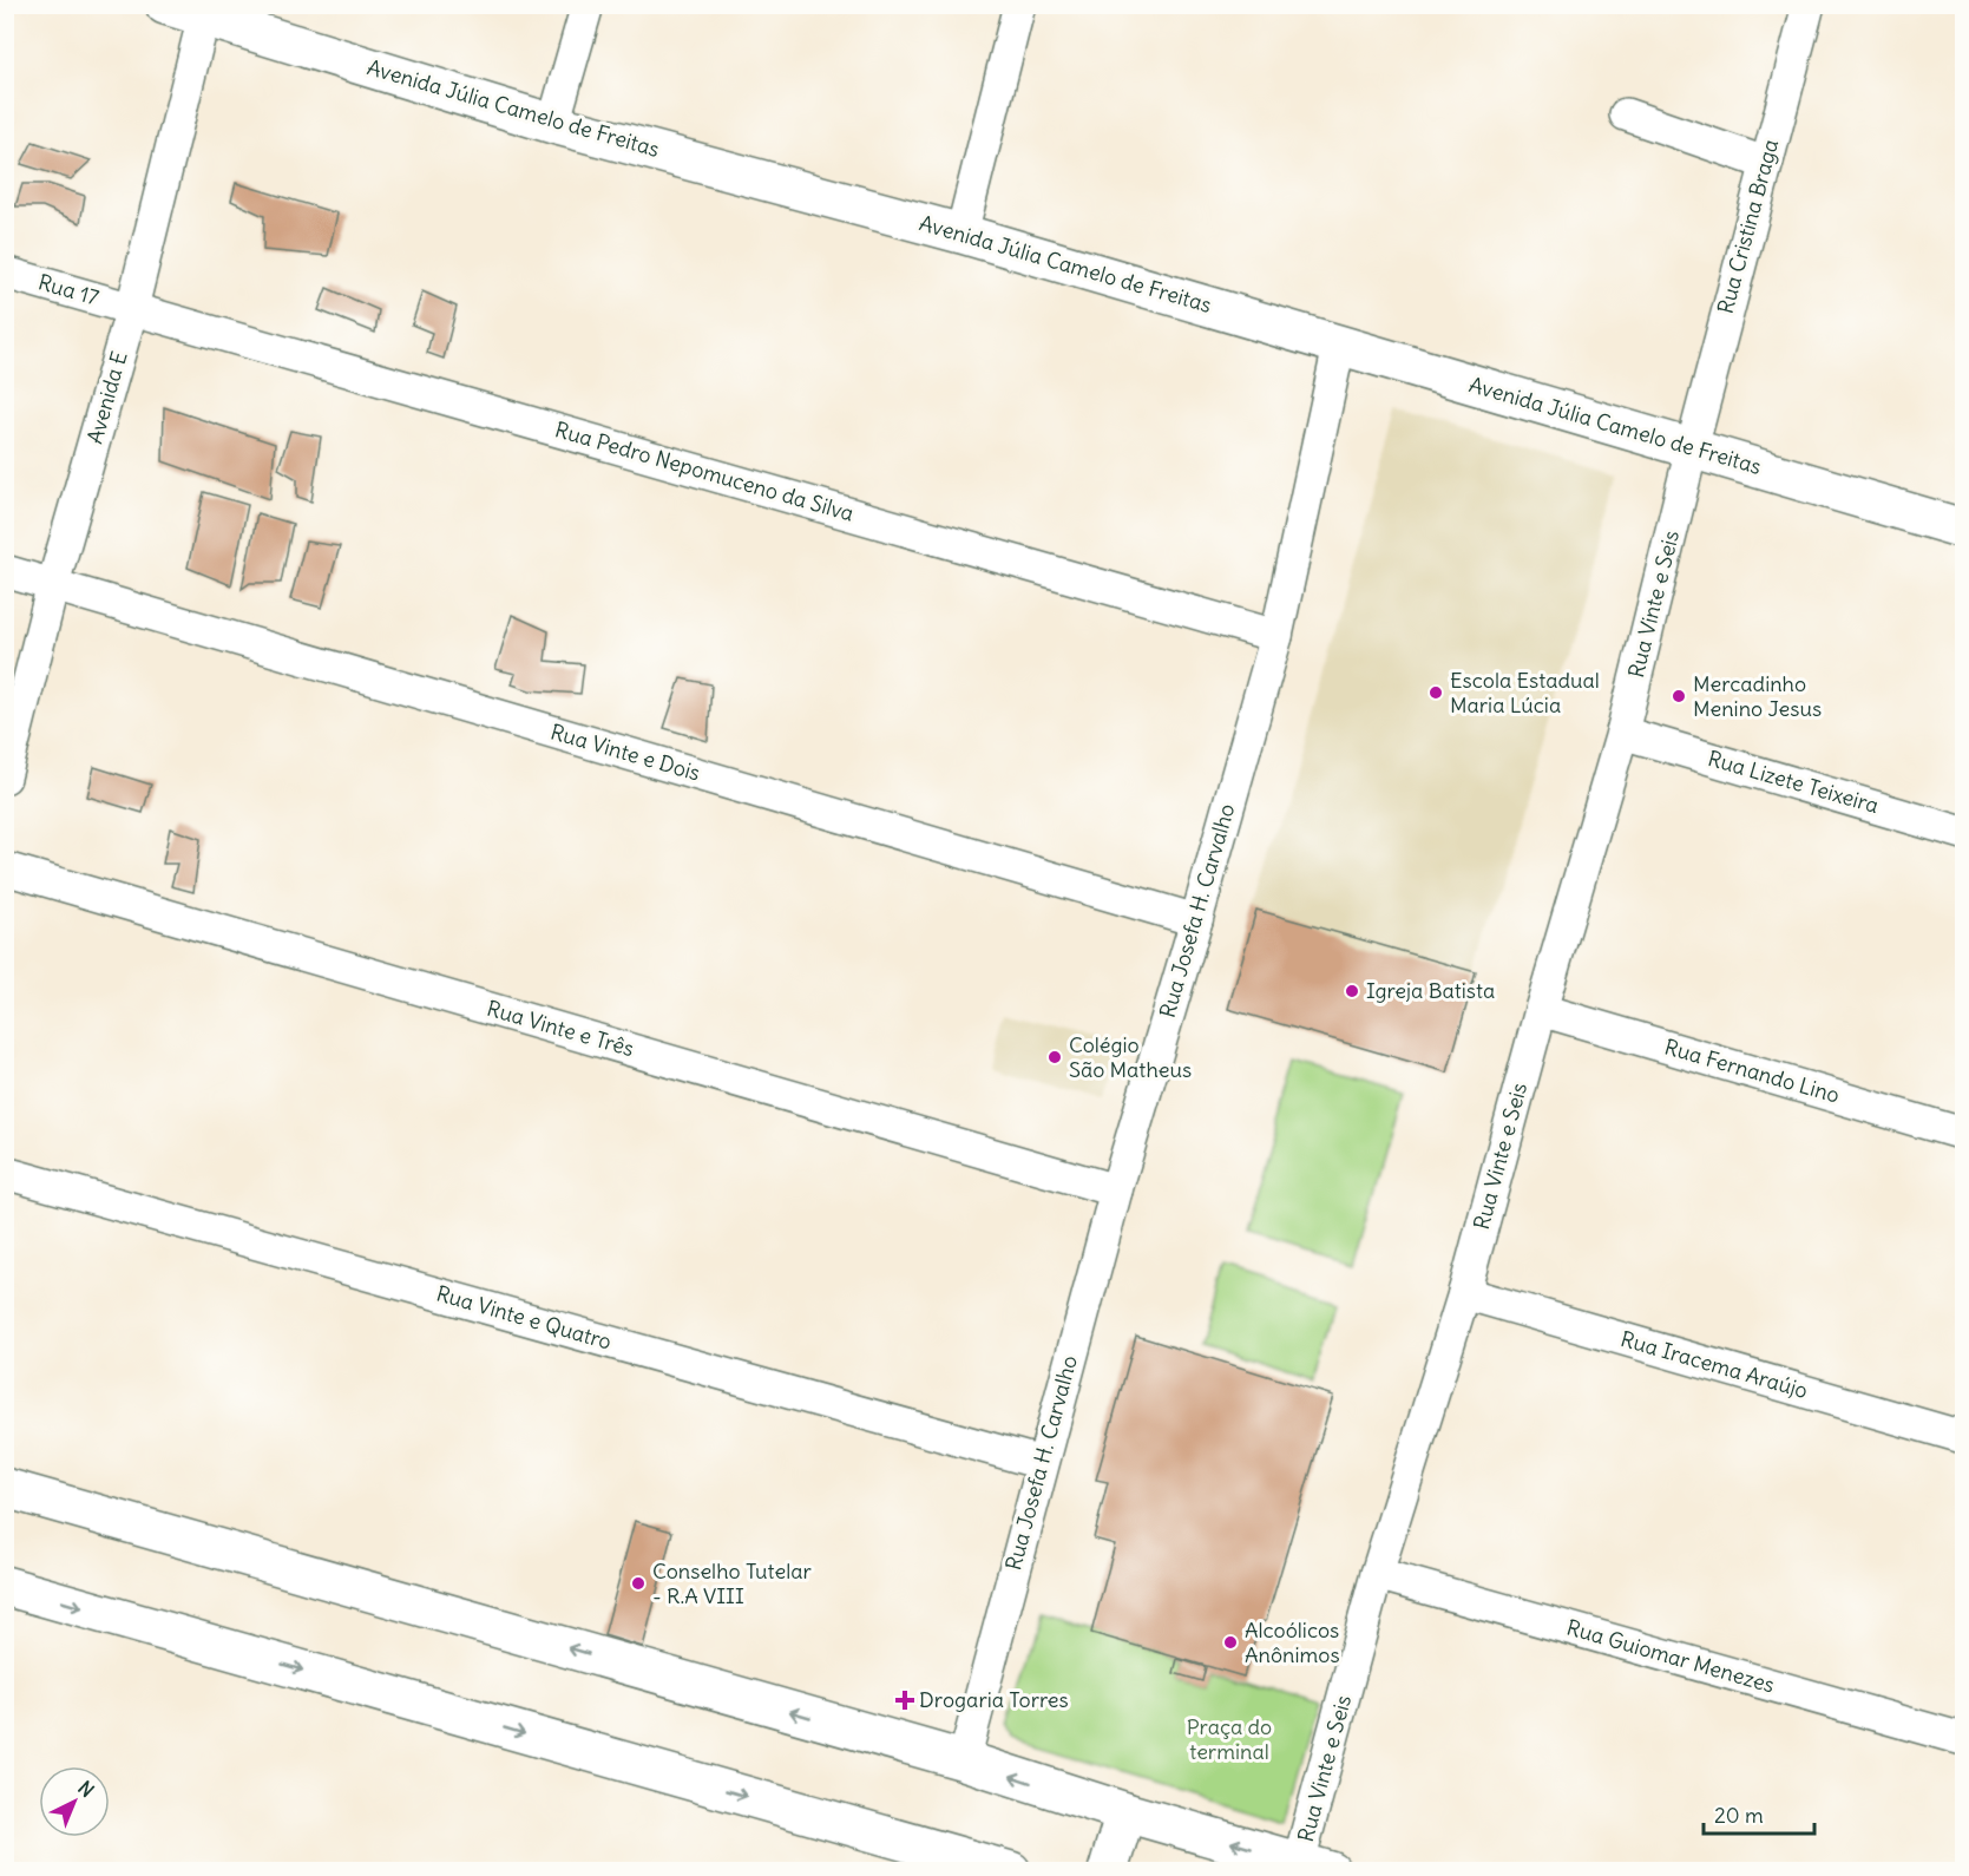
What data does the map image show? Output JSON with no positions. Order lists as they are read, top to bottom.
{
  "streets": {
    "street": [
      "Avenida Júlia Camelo de Freitas",
      "Rua Cristina Braga",
      "Rua 17",
      "Avenida E",
      "Rua Pedro Nepomuceno da Silva",
      "Rua Vinte e Seis",
      "Rua Vinte e Dois",
      "Rua Lizete Teixeira",
      "Rua Josefa H. Carvalho",
      "Rua Vinte e Três",
      "Rua Fernando Lino",
      "Rua Vinte e Quatro",
      "Rua Iracema Araújo",
      "Rua Guiomar Menezes"
    ]
  },
  "crossings": [
    ["Avenida Júlia Camelo de Freitas", "Rua Cristina Braga"],
    ["Avenida Júlia Camelo de Freitas", "Avenida E"],
    ["Avenida Júlia Camelo de Freitas", "Rua Vinte e Seis"],
    ["Avenida Júlia Camelo de Freitas", "Rua Josefa H. Carvalho"],
    ["Rua Cristina Braga", "Rua Vinte e Seis"],
    ["Rua 17", "Avenida E"],
    ["Rua 17", "Rua Pedro Nepomuceno da Silva"],
    ["Avenida E", "Rua Pedro Nepomuceno da Silva"],
    ["Avenida E", "Rua Vinte e Dois"],
    ["Rua Pedro Nepomuceno da Silva", "Rua Josefa H. Carvalho"],
    ["Rua Vinte e Seis", "Rua Lizete Teixeira"],
    ["Rua Vinte e Seis", "Rua Fernando Lino"],
    ["Rua Vinte e Seis", "Rua Iracema Araújo"],
    ["Rua Vinte e Seis", "Rua Guiomar Menezes"],
    ["Rua Vinte e Dois", "Rua Josefa H. Carvalho"],
    ["Rua Josefa H. Carvalho", "Rua Vinte e Três"],
    ["Rua Josefa H. Carvalho", "Rua Vinte e Quatro"]
  ],
  "parks": ["Praça do terminal"],
  "places": {
    "other": [
      "Escola Estadual Maria Lúcia",
      "Mercadinho Menino Jesus",
      "Igreja Batista",
      "Colégio São Matheus",
      "Conselho Tutelar - R.A VIII",
      "Alcoólicos Anônimos"
    ],
    "health": ["Drogaria Torres"]
  },
  "scale_bar": "20 m",
  "north": "top right"
}
